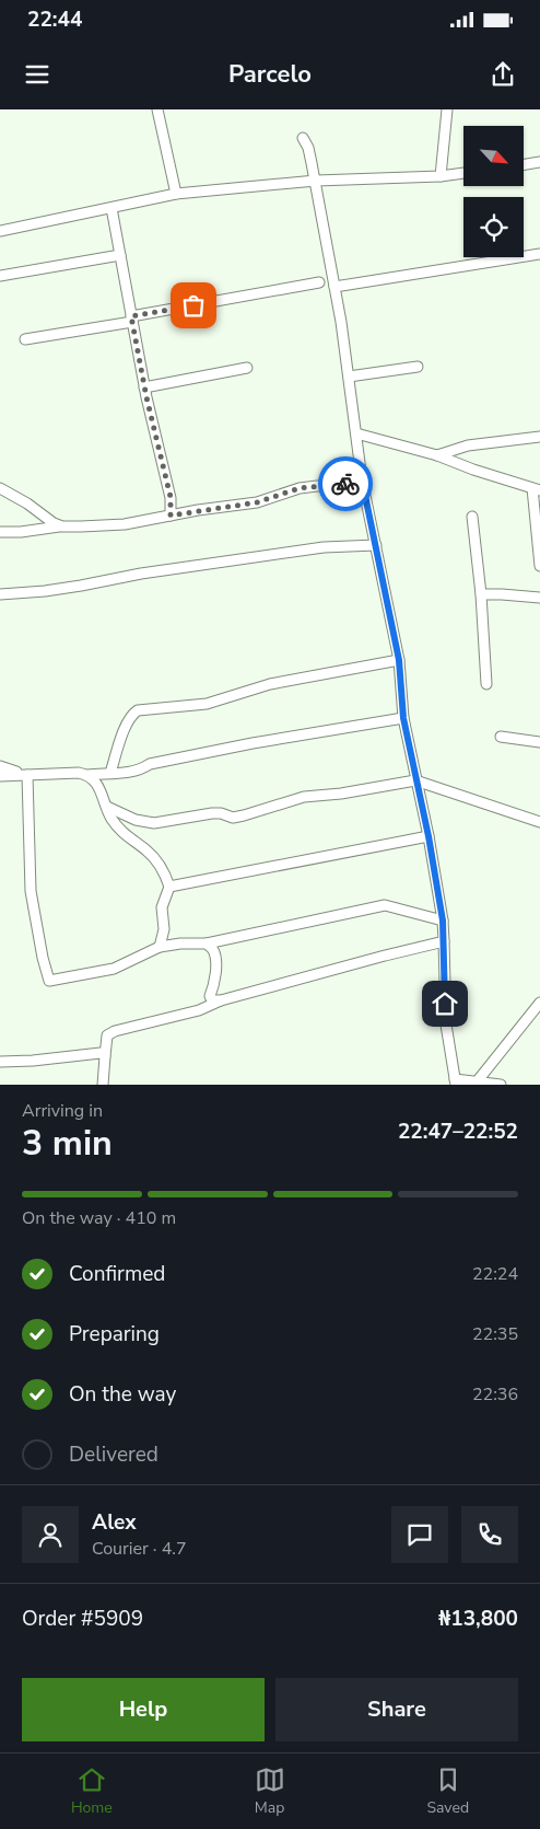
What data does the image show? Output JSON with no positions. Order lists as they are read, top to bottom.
{
  "north": "bottom right",
  "page": {
    "status": "22:44",
    "header": "Parcelo",
    "heading": ["3 min", "Arriving in", "22:47–22:52"],
    "panel": [
      "Alex",
      "Courier · 4.7",
      "Order #5909",
      "₦13,800"
    ],
    "bar": "On the way · 410 m",
    "list": [
      ["Confirmed", "22:24"],
      ["Preparing", "22:35"],
      ["On the way", "22:36"],
      "Delivered"
    ],
    "buttons": ["Help", "Share"],
    "tabs": ["Home", "Map", "Saved"]
  }
}
